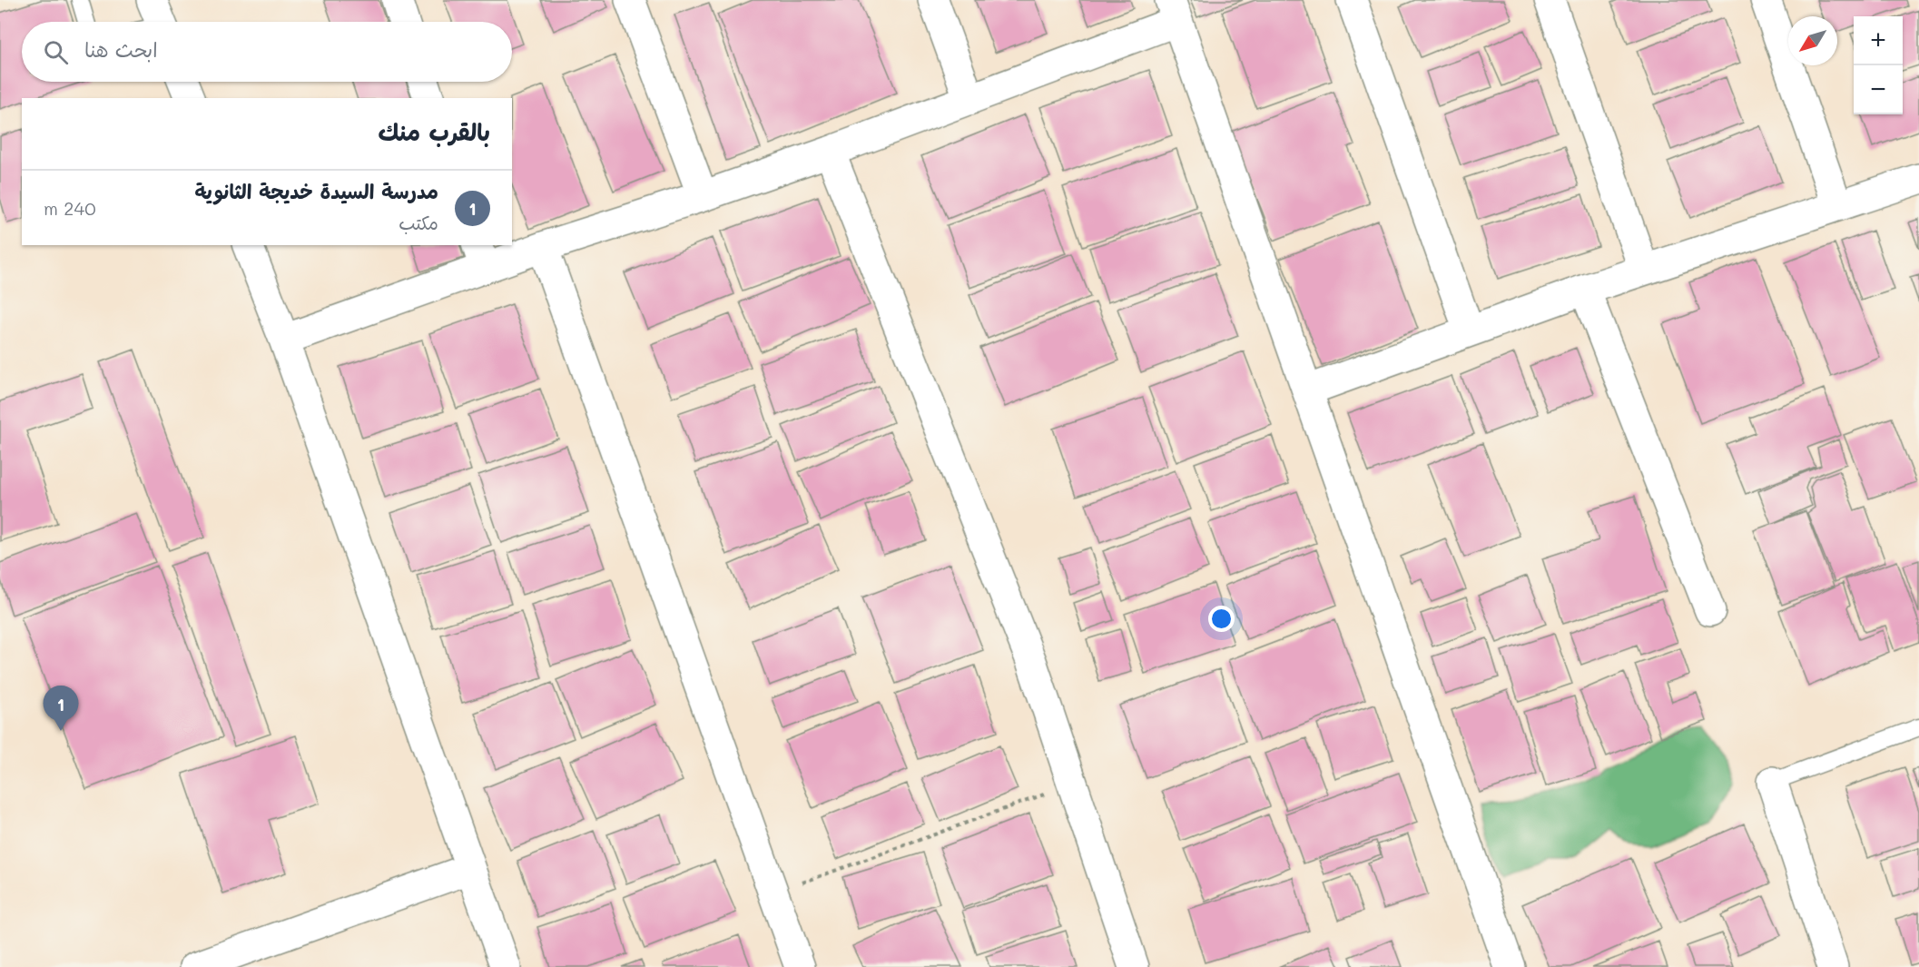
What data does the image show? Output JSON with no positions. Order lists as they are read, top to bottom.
{
  "north": "bottom left",
  "page": {
    "map_buttons": ["+", "−"],
    "search": "ابحث هنا",
    "heading": "بالقرب منك",
    "list": [
      {
        "mark": "1",
        "name": "مدرسة السيدة خديجة الثانوية",
        "note": "مكتب",
        "value": "240 m"
      }
    ],
    "pins": "1"
  }
}
